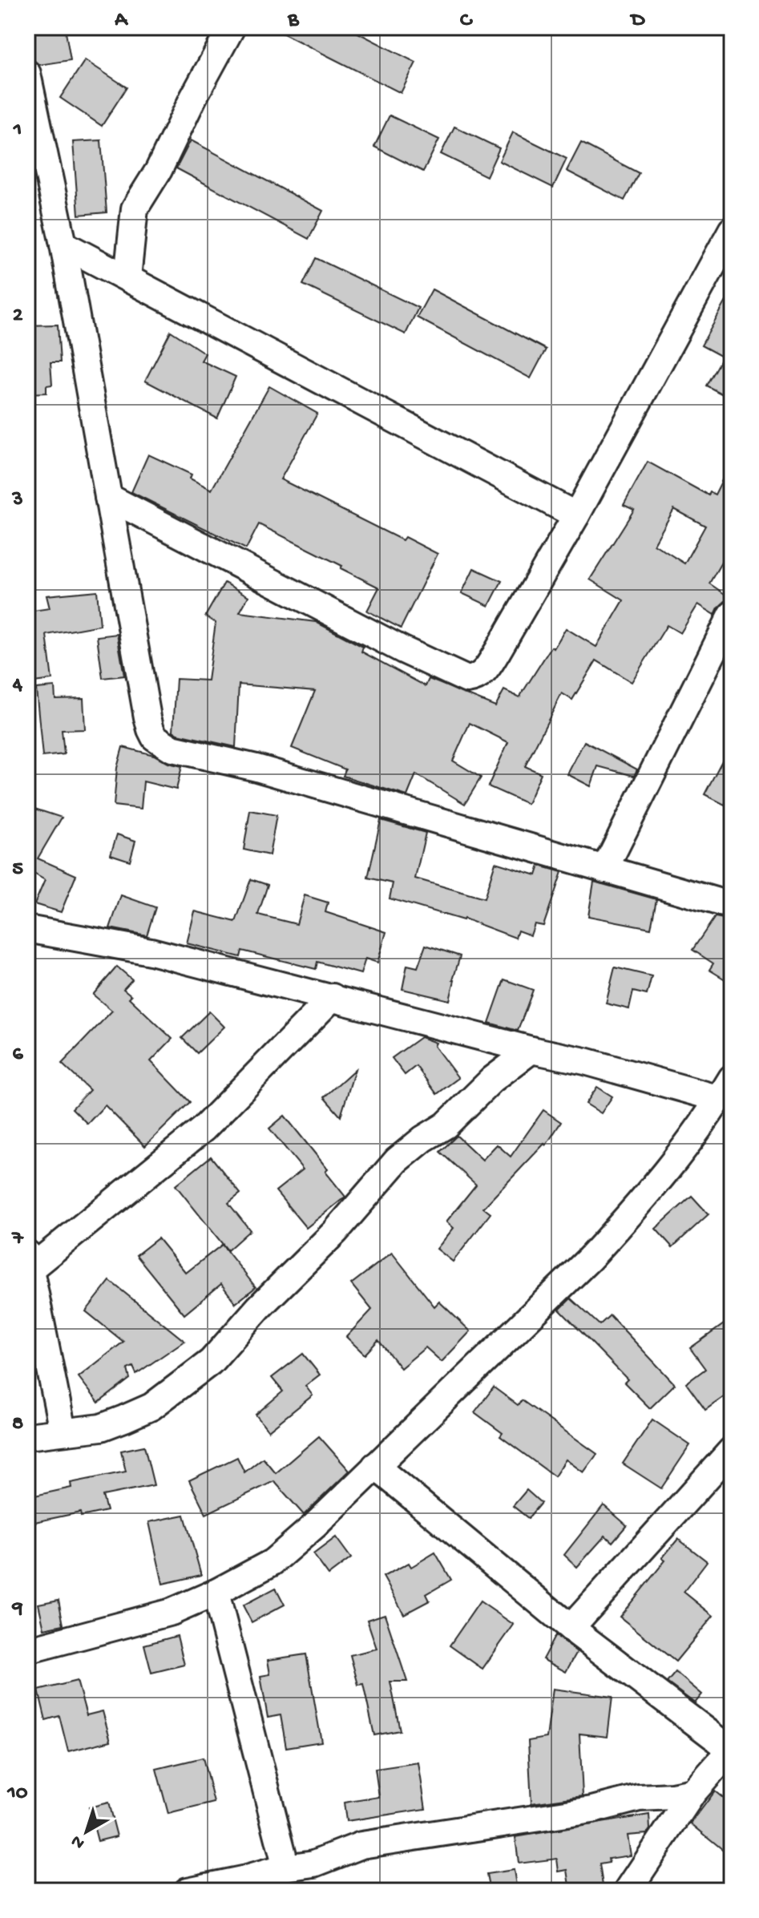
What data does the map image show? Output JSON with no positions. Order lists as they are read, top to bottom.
{
  "north": "bottom left",
  "grid": {
    "columns": [
      "A",
      "B",
      "C",
      "D"
    ],
    "rows": [
      "1",
      "2",
      "3",
      "4",
      "5",
      "6",
      "7",
      "8",
      "9",
      "10"
    ]
  }
}
